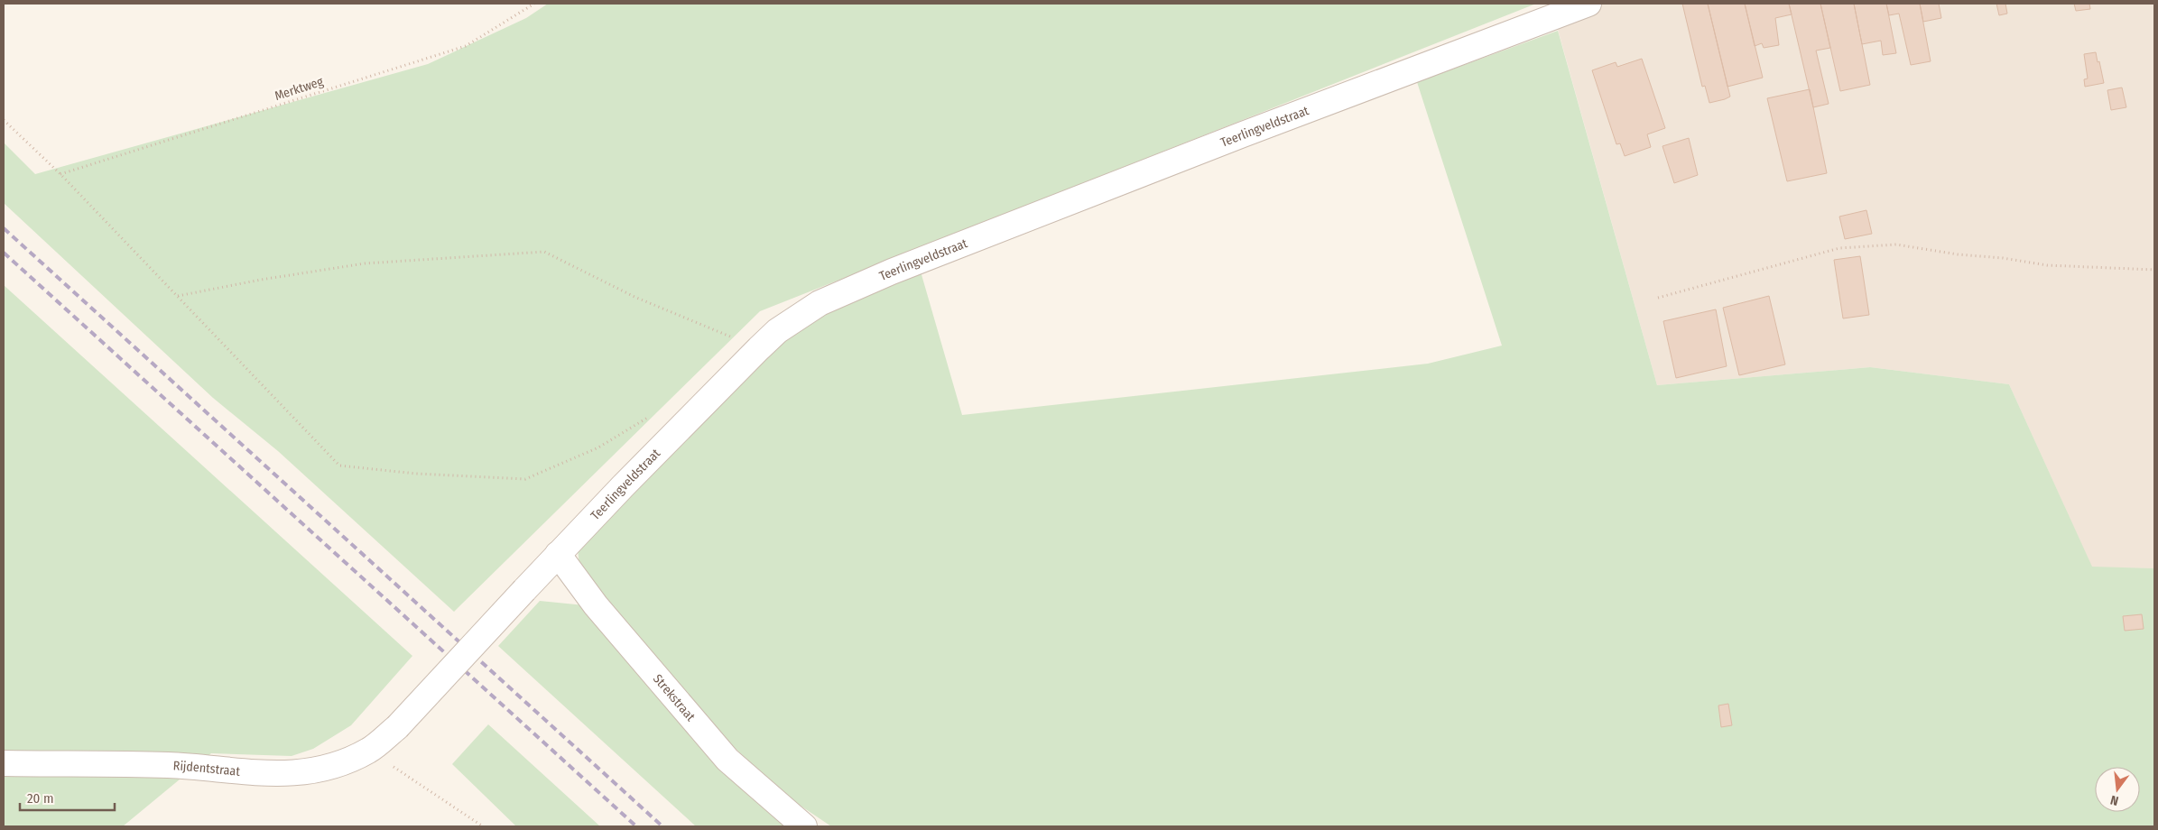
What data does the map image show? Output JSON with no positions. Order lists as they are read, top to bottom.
{
  "streets": {
    "street": ["Teerlingveldstraat", "Strekstraat", "Rijdentstraat"],
    "path": ["Merktweg"]
  },
  "crossings": [
    ["Teerlingveldstraat", "Strekstraat"],
    ["Teerlingveldstraat", "Rijdentstraat"]
  ],
  "scale_bar": "20 m",
  "north": "bottom"
}
